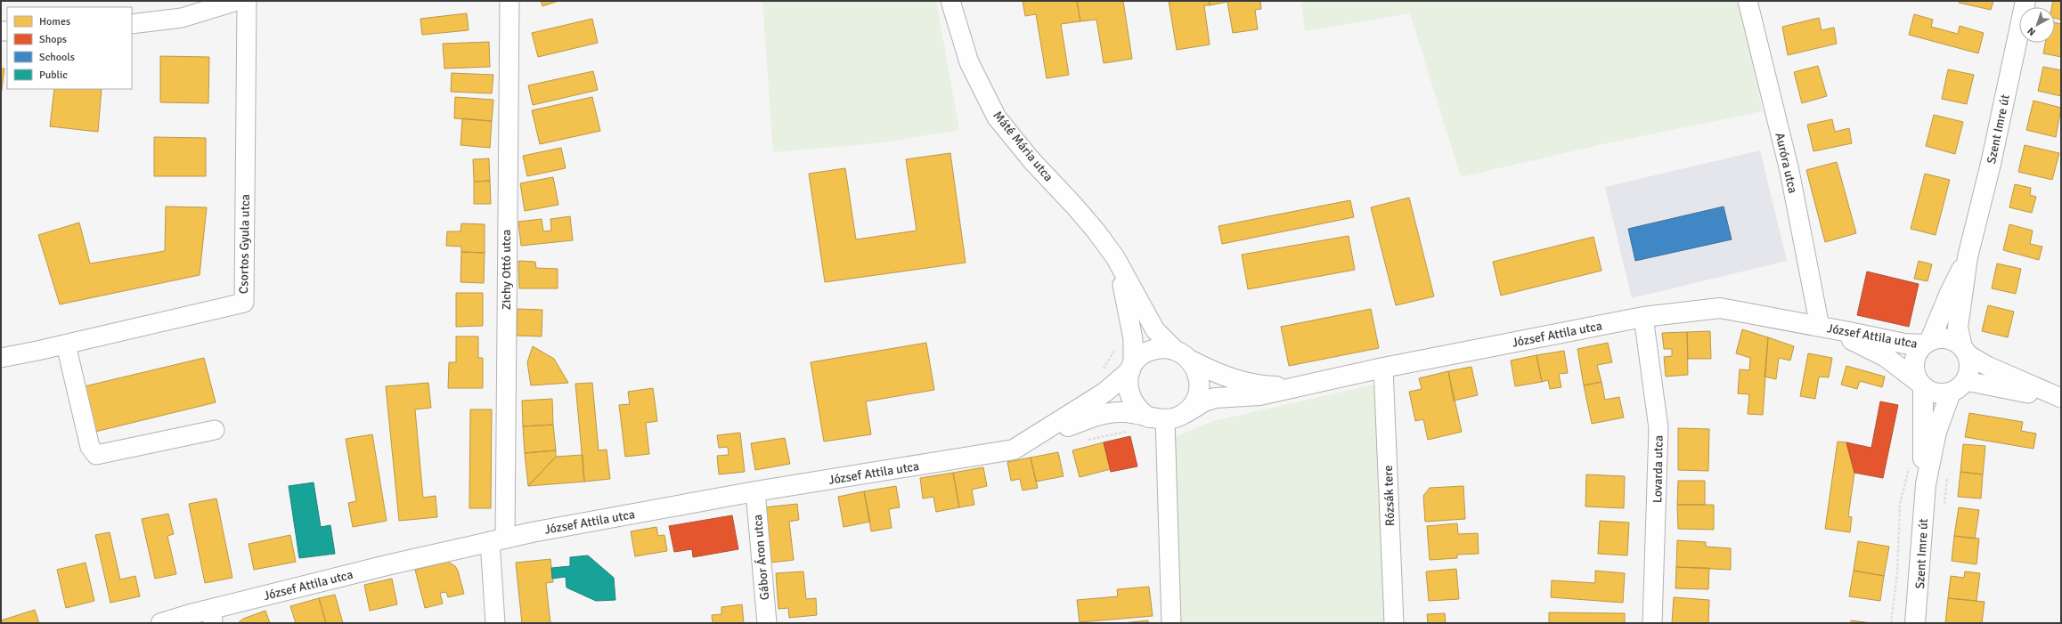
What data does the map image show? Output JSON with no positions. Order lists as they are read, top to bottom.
{
  "streets": {
    "street": [
      "Szent Imre út",
      "Máté Mária utca",
      "Auróra utca",
      "Csortos Gyula utca",
      "Zichy Ottó utca",
      "József Attila utca",
      "Lovarda utca",
      "Rózsák tere",
      "Gábor Áron utca"
    ]
  },
  "crossings": [
    ["Szent Imre út", "József Attila utca"],
    ["Máté Mária utca", "József Attila utca"],
    ["Auróra utca", "József Attila utca"],
    ["Zichy Ottó utca", "József Attila utca"],
    ["József Attila utca", "Lovarda utca"],
    ["József Attila utca", "Rózsák tere"],
    ["József Attila utca", "Gábor Áron utca"]
  ],
  "legend": [
    "Homes",
    "Shops",
    "Schools",
    "Public"
  ],
  "north": "bottom left"
}
